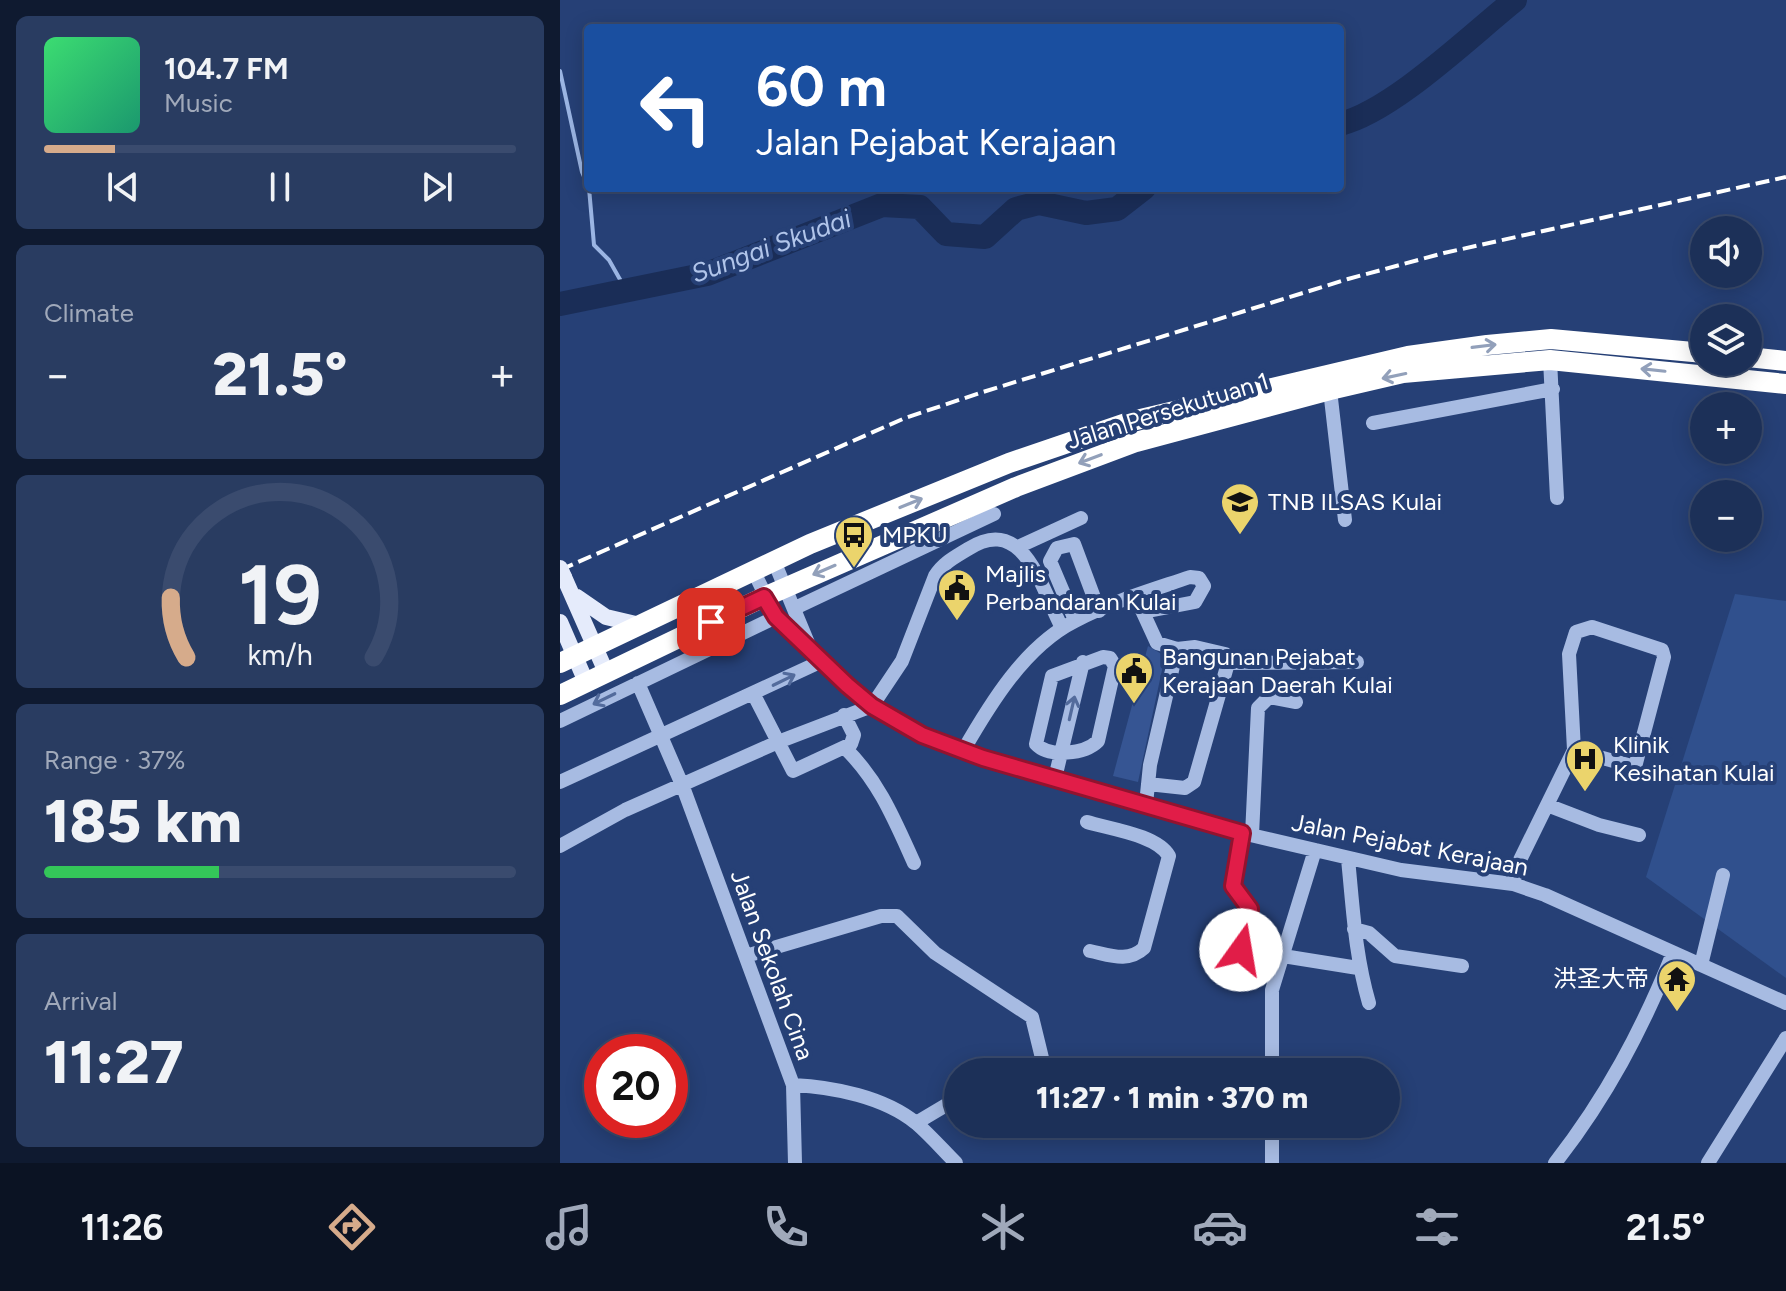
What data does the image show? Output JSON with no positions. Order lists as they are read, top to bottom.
{
  "streets": {
    "highway": ["Jalan Persekutuan 1"],
    "street": ["Jalan Pejabat Kerajaan", "Jalan Sekolah Cina"]
  },
  "crossings": [
    ["Jalan Persekutuan 1", "Jalan Pejabat Kerajaan"]
  ],
  "water": ["Sungai Skudai"],
  "places": {
    "school or university": ["TNB ILSAS Kulai"],
    "bus stop": ["MPKU"],
    "public building": ["Majlis Perbandaran Kulai", "Bangunan Pejabat Kerajaan Daerah Kulai"],
    "hospital": ["Klinik Kesihatan Kulai"],
    "temple": ["洪圣大帝"]
  },
  "page": {
    "turn": ["60 m", "Jalan Pejabat Kerajaan"],
    "song": ["104.7 FM", "Music"],
    "map_buttons": ["+", "−"],
    "tile": [
      "Climate",
      ["Range · 37%", "185 km"],
      ["Arrival", "11:27"]
    ],
    "heat": ["−", "21.5°", "+"],
    "limit": "20",
    "trip": "11:27 · 1 min · 370 m",
    "tabs": ["11:26", "21.5°"],
    "gauge": ["19", "km/h"]
  }
}
